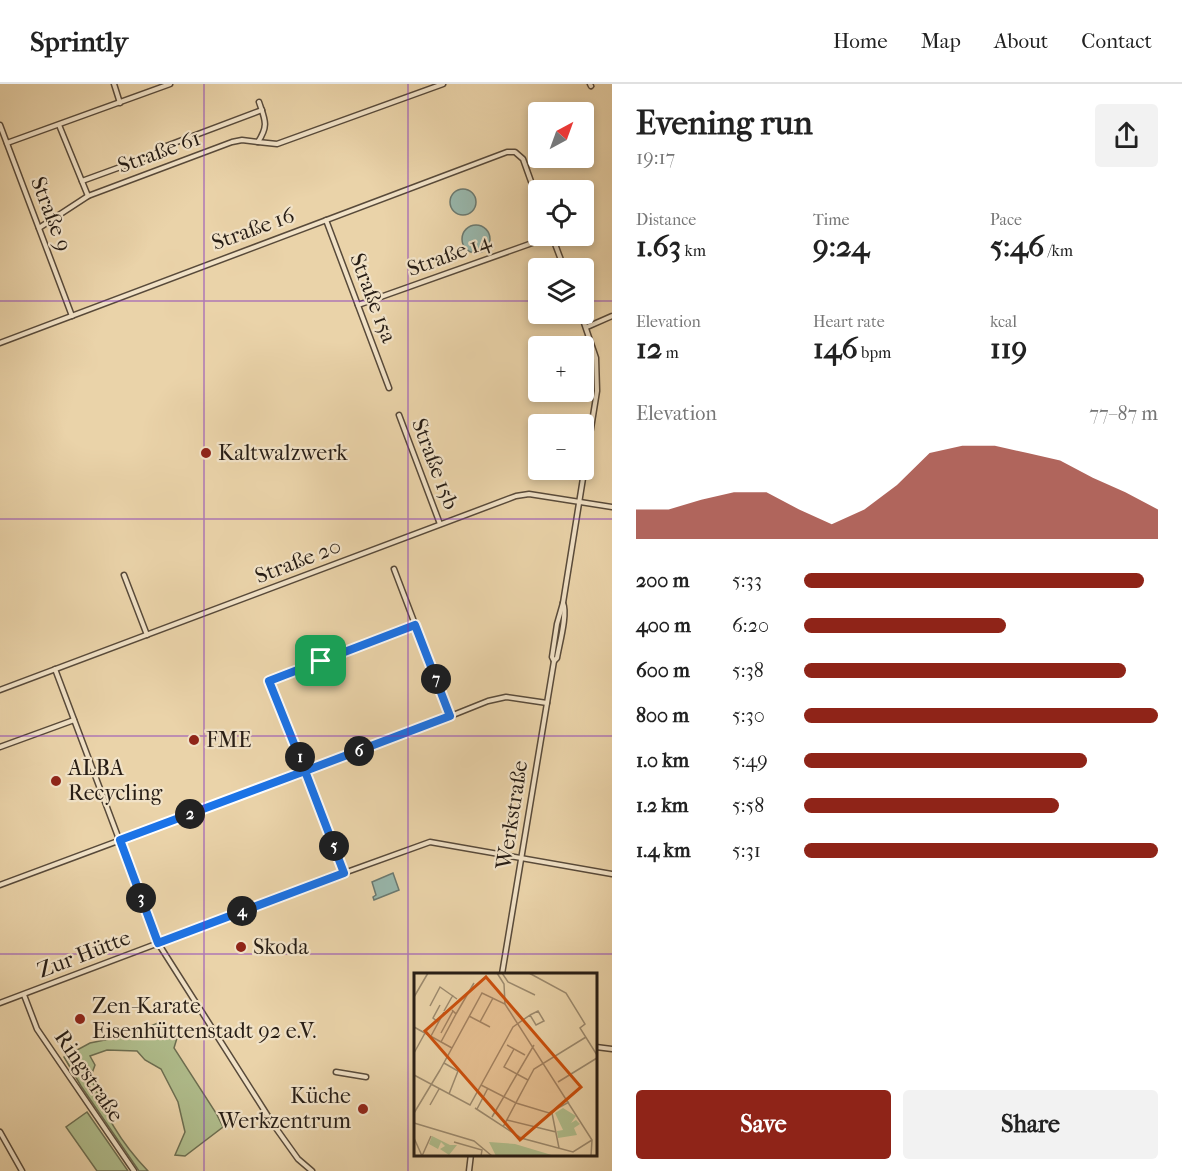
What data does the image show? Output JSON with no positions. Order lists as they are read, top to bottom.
{
  "streets": {
    "street": [
      "Straße 61",
      "Straße 9",
      "Straße 16",
      "Straße 14",
      "Straße 15a",
      "Straße 15b",
      "Straße 20",
      "Werkstraße",
      "Zur Hütte",
      "Ringstraße"
    ]
  },
  "crossings": [
    ["Straße 61", "Straße 9"],
    ["Straße 9", "Straße 16"],
    ["Straße 16", "Straße 15a"],
    ["Straße 14", "Straße 15a"],
    ["Straße 15b", "Straße 20"],
    ["Straße 20", "Werkstraße"],
    ["Werkstraße", "Zur Hütte"],
    ["Zur Hütte", "Ringstraße"]
  ],
  "places": [
    "Kaltwalzwerk",
    "FME",
    "ALBA Recycling",
    "Skoda",
    "Zen-Karate Eisenhüttenstadt 92 e.V.",
    "Küche Werkzentrum"
  ],
  "north": "top right",
  "page": {
    "header": "Sprintly",
    "nav": [
      "Home",
      "Map",
      "About",
      "Contact"
    ],
    "heading": ["Evening run", "19:17"],
    "map_buttons": ["+", "−"],
    "stats": [
      ["Distance", "1.63 km"],
      ["Time", "9:24"],
      ["Pace", "5:46 /km"],
      ["Elevation", "12 m"],
      ["Heart rate", "146 bpm"],
      ["kcal", "119"]
    ],
    "chart": ["Elevation", "77–87 m"],
    "list": [
      {
        "name": "200 m",
        "note": "5:33"
      },
      {
        "name": "400 m",
        "note": "6:20"
      },
      {
        "name": "600 m",
        "note": "5:38"
      },
      {
        "name": "800 m",
        "note": "5:30"
      },
      {
        "name": "1.0 km",
        "note": "5:49"
      },
      {
        "name": "1.2 km",
        "note": "5:58"
      },
      {
        "name": "1.4 km",
        "note": "5:31"
      }
    ],
    "pins": [
      "7",
      "6",
      "1",
      "2",
      "5",
      "3",
      "4"
    ],
    "buttons": ["Save", "Share"]
  }
}
